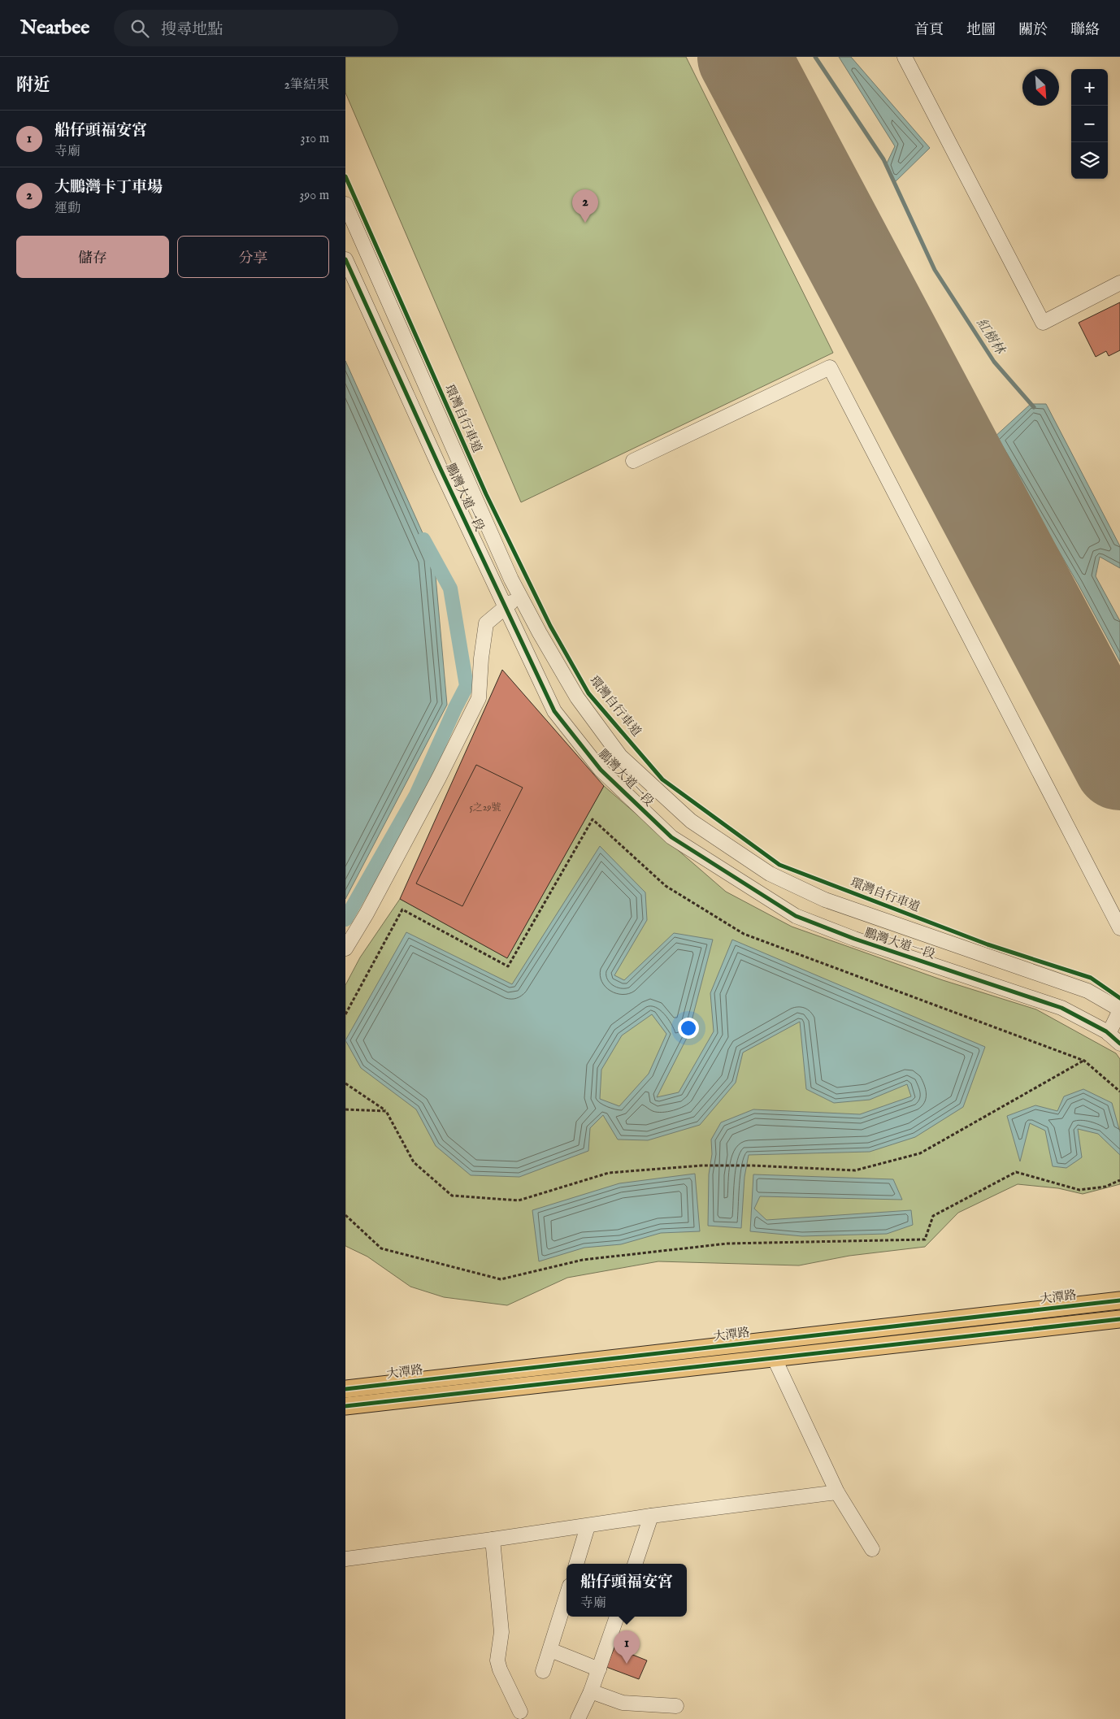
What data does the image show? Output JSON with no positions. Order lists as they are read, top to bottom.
{
  "streets": {
    "main road": ["大潭路"],
    "street": ["鵬灣大道一段"],
    "cycle path": ["環灣自行車道"]
  },
  "water": ["紅樹林"],
  "house_numbers": ["5之29號"],
  "north": "bottom right",
  "page": {
    "header": "Nearbee",
    "search": "搜尋地點",
    "nav": [
      "首頁",
      "地圖",
      "關於",
      "聯絡"
    ],
    "heading": ["附近", "2筆結果"],
    "map_buttons": ["+", "−"],
    "list": [
      {
        "mark": "1",
        "name": "船仔頭福安宮",
        "note": "寺廟",
        "value": "310 m"
      },
      {
        "mark": "2",
        "name": "大鵬灣卡丁車場",
        "note": "運動",
        "value": "390 m"
      }
    ],
    "pins": ["2", "1"],
    "buttons": ["儲存", "分享"],
    "popup": ["船仔頭福安宮", "寺廟"]
  }
}
